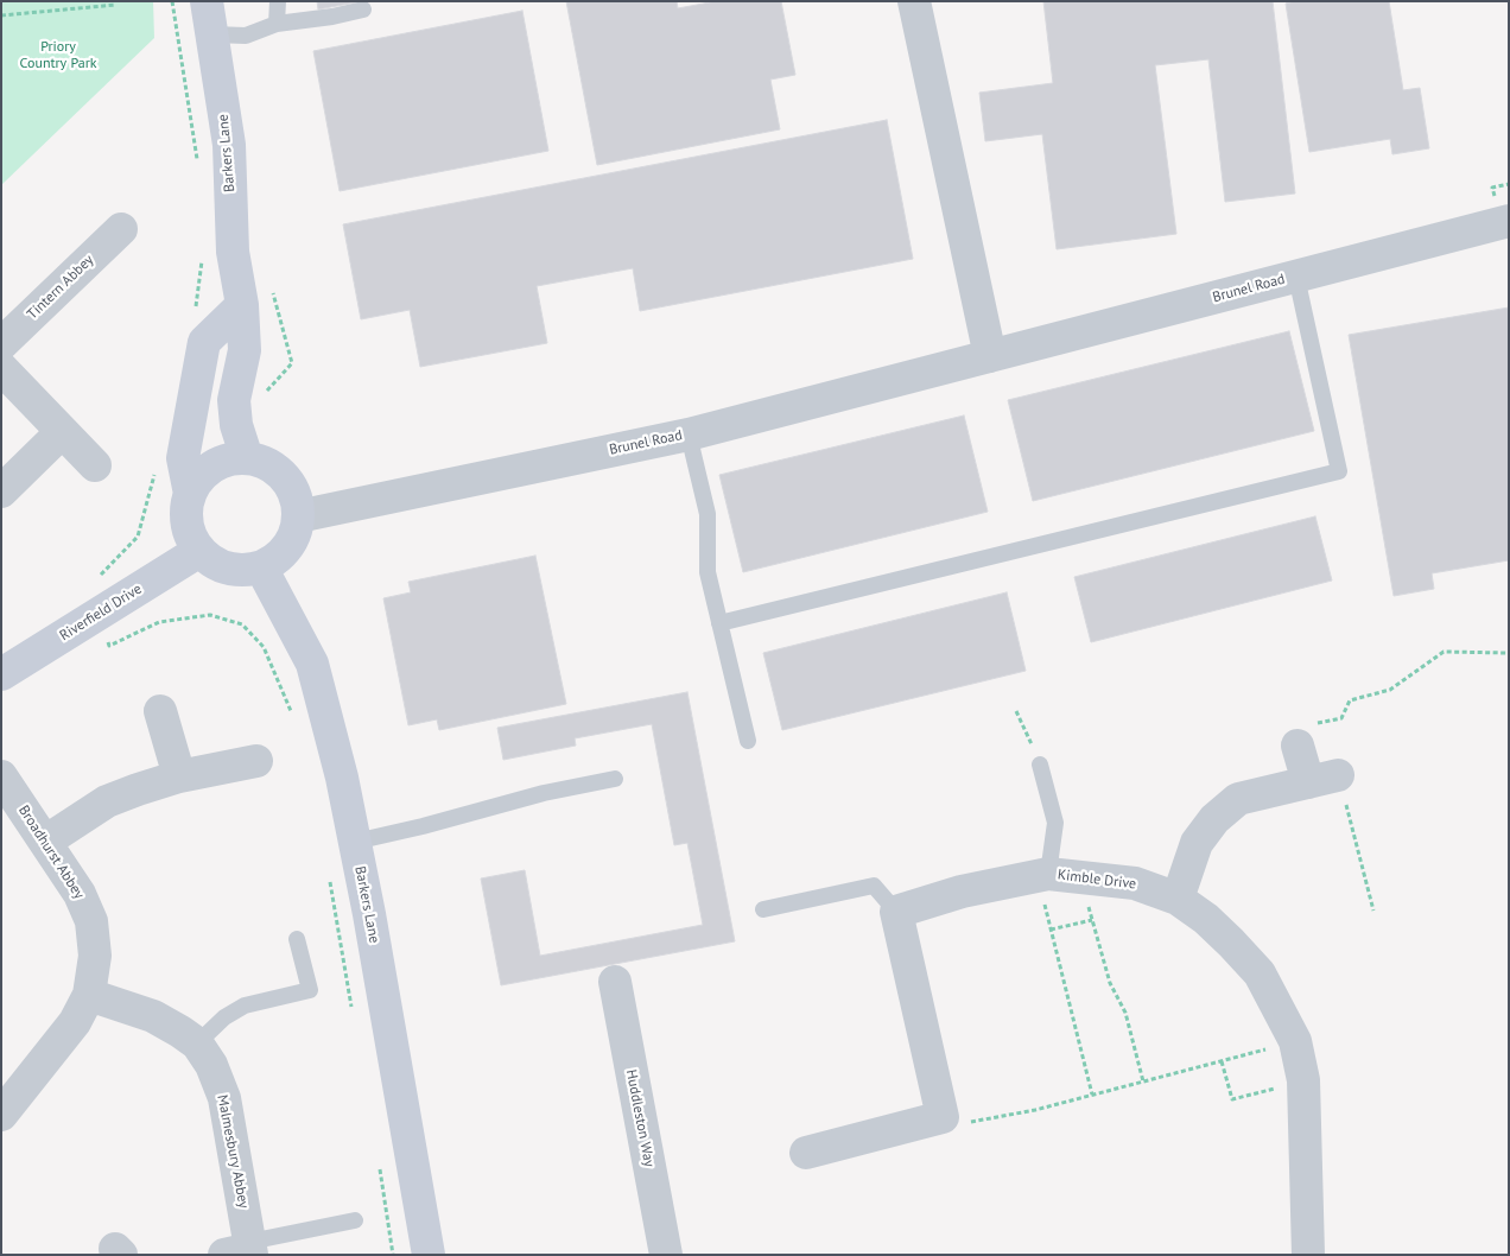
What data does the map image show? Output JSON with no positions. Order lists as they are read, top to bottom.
{
  "streets": {
    "street": [
      "Barkers Lane",
      "Tintern Abbey",
      "Brunel Road",
      "Riverfield Drive",
      "Broadhurst Abbey",
      "Kimble Drive",
      "Huddleston Way",
      "Malmesbury Abbey"
    ]
  },
  "crossings": [
    ["Barkers Lane", "Brunel Road"],
    ["Barkers Lane", "Riverfield Drive"],
    ["Brunel Road", "Riverfield Drive"],
    ["Broadhurst Abbey", "Malmesbury Abbey"]
  ],
  "parks": ["Priory Country Park"]
}
